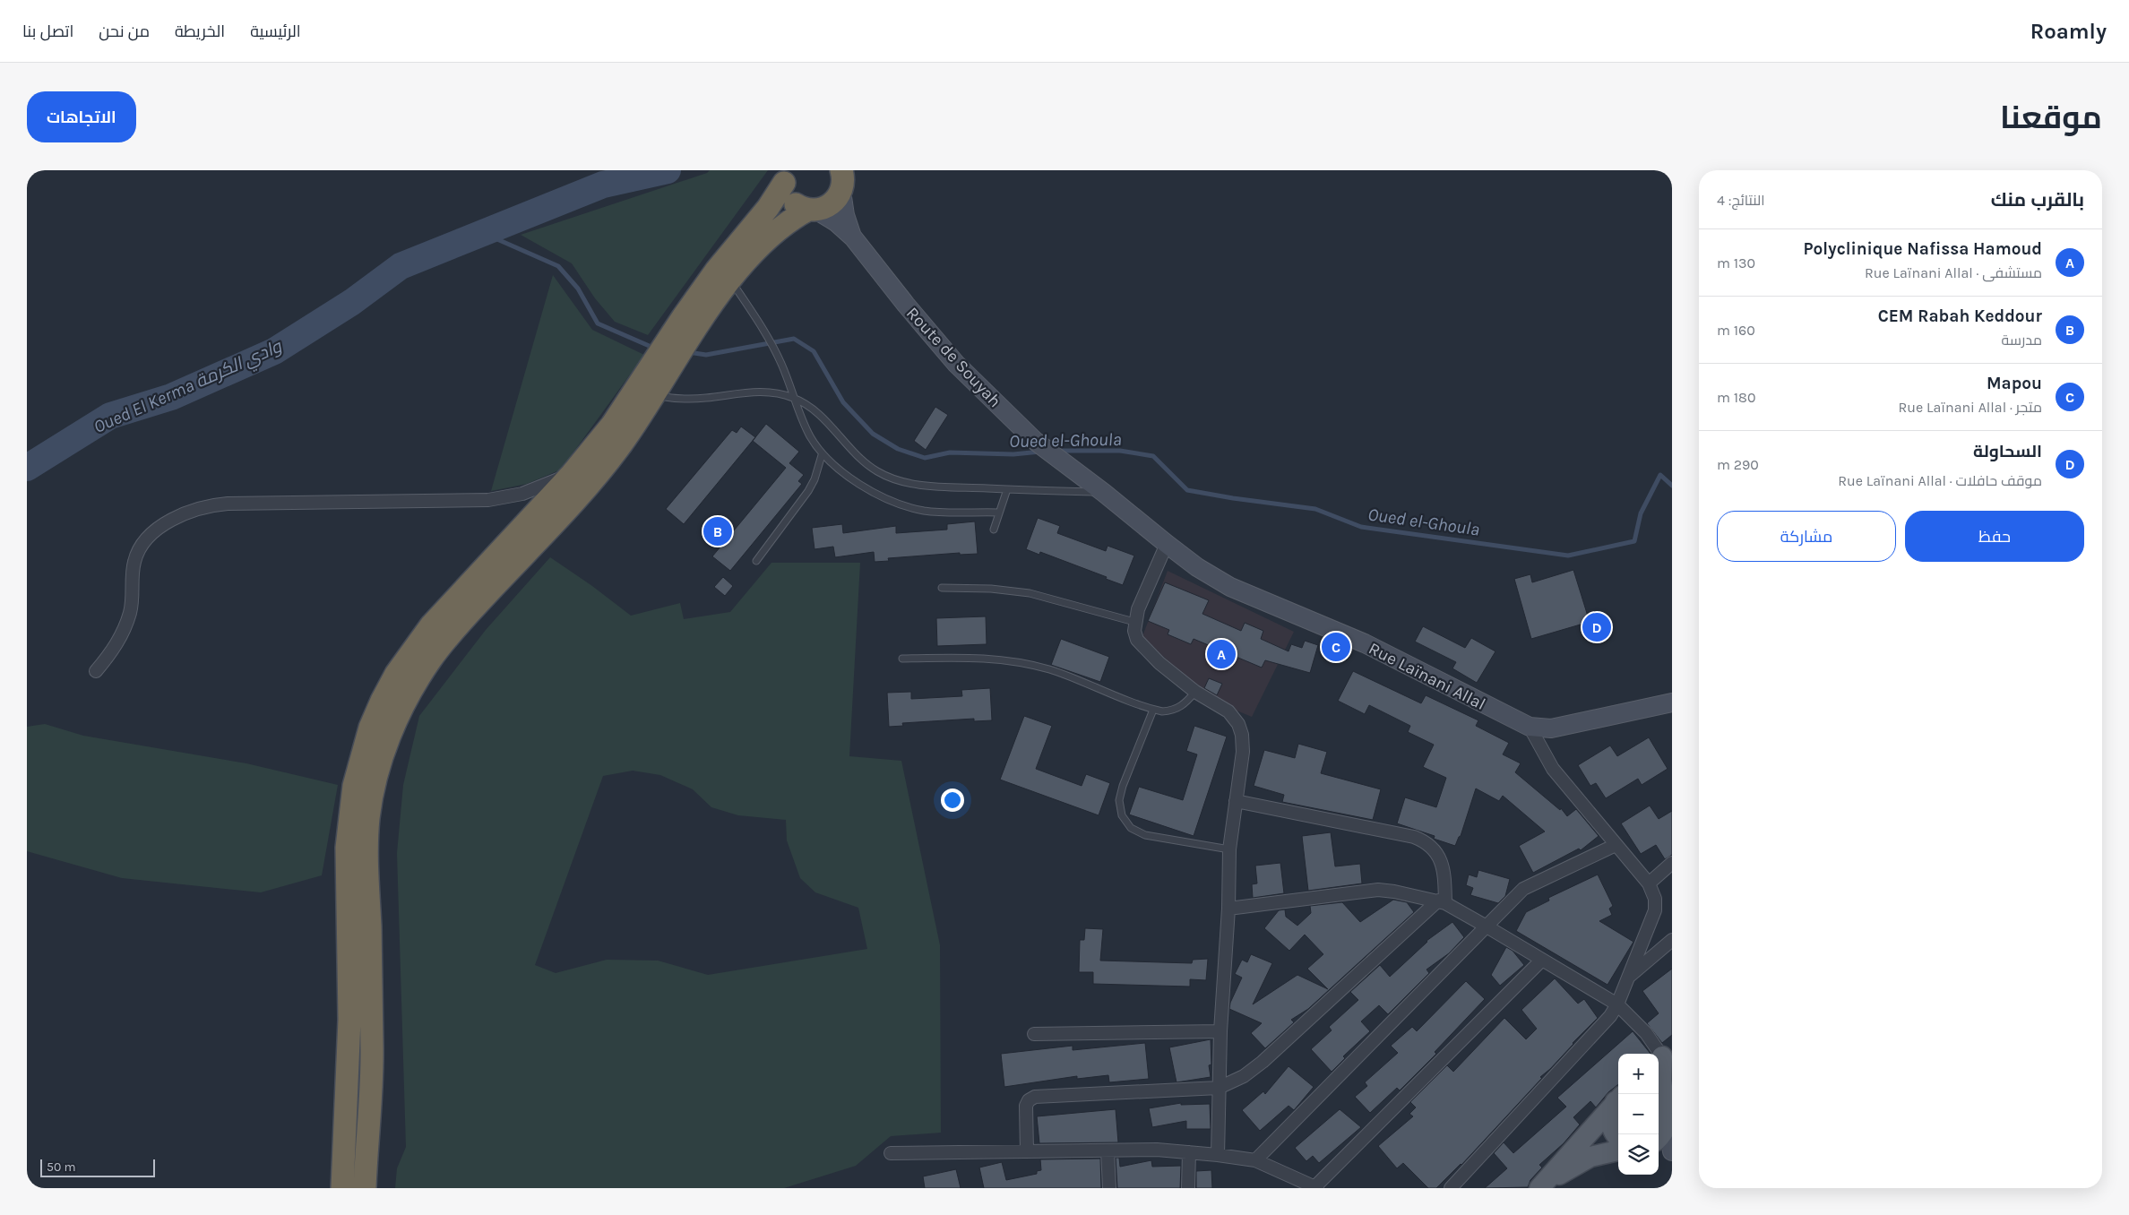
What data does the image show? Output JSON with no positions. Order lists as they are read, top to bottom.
{
  "streets": {
    "main road": ["Route de Souyah", "Rue Laïnani Allal"]
  },
  "crossings": [
    ["Route de Souyah", "Rue Laïnani Allal"]
  ],
  "water": ["Oued El Kerma وادي الكرمة", "Oued el-Ghoula"],
  "scale_bar": "50 m",
  "page": {
    "header": "Roamly",
    "nav": [
      "الرئيسية",
      "الخريطة",
      "من نحن",
      "اتصل بنا"
    ],
    "title": "موقعنا",
    "buttons": [
      "الاتجاهات",
      ["حفظ", "مشاركة"]
    ],
    "heading": ["بالقرب منك", "النتائج: 4"],
    "list": [
      {
        "mark": "A",
        "name": "Polyclinique Nafissa Hamoud",
        "note": "مستشفى · Rue Laïnani Allal",
        "value": "130 m"
      },
      {
        "mark": "B",
        "name": "CEM Rabah Keddour",
        "note": "مدرسة",
        "value": "160 m"
      },
      {
        "mark": "C",
        "name": "Mapou",
        "note": "متجر · Rue Laïnani Allal",
        "value": "180 m"
      },
      {
        "mark": "D",
        "name": "السحاولة",
        "note": "موقف حافلات · Rue Laïnani Allal",
        "value": "290 m"
      }
    ],
    "pins": [
      "B",
      "D",
      "C",
      "A"
    ],
    "map_buttons": ["+", "−"],
    "scale": "50 m"
  }
}
